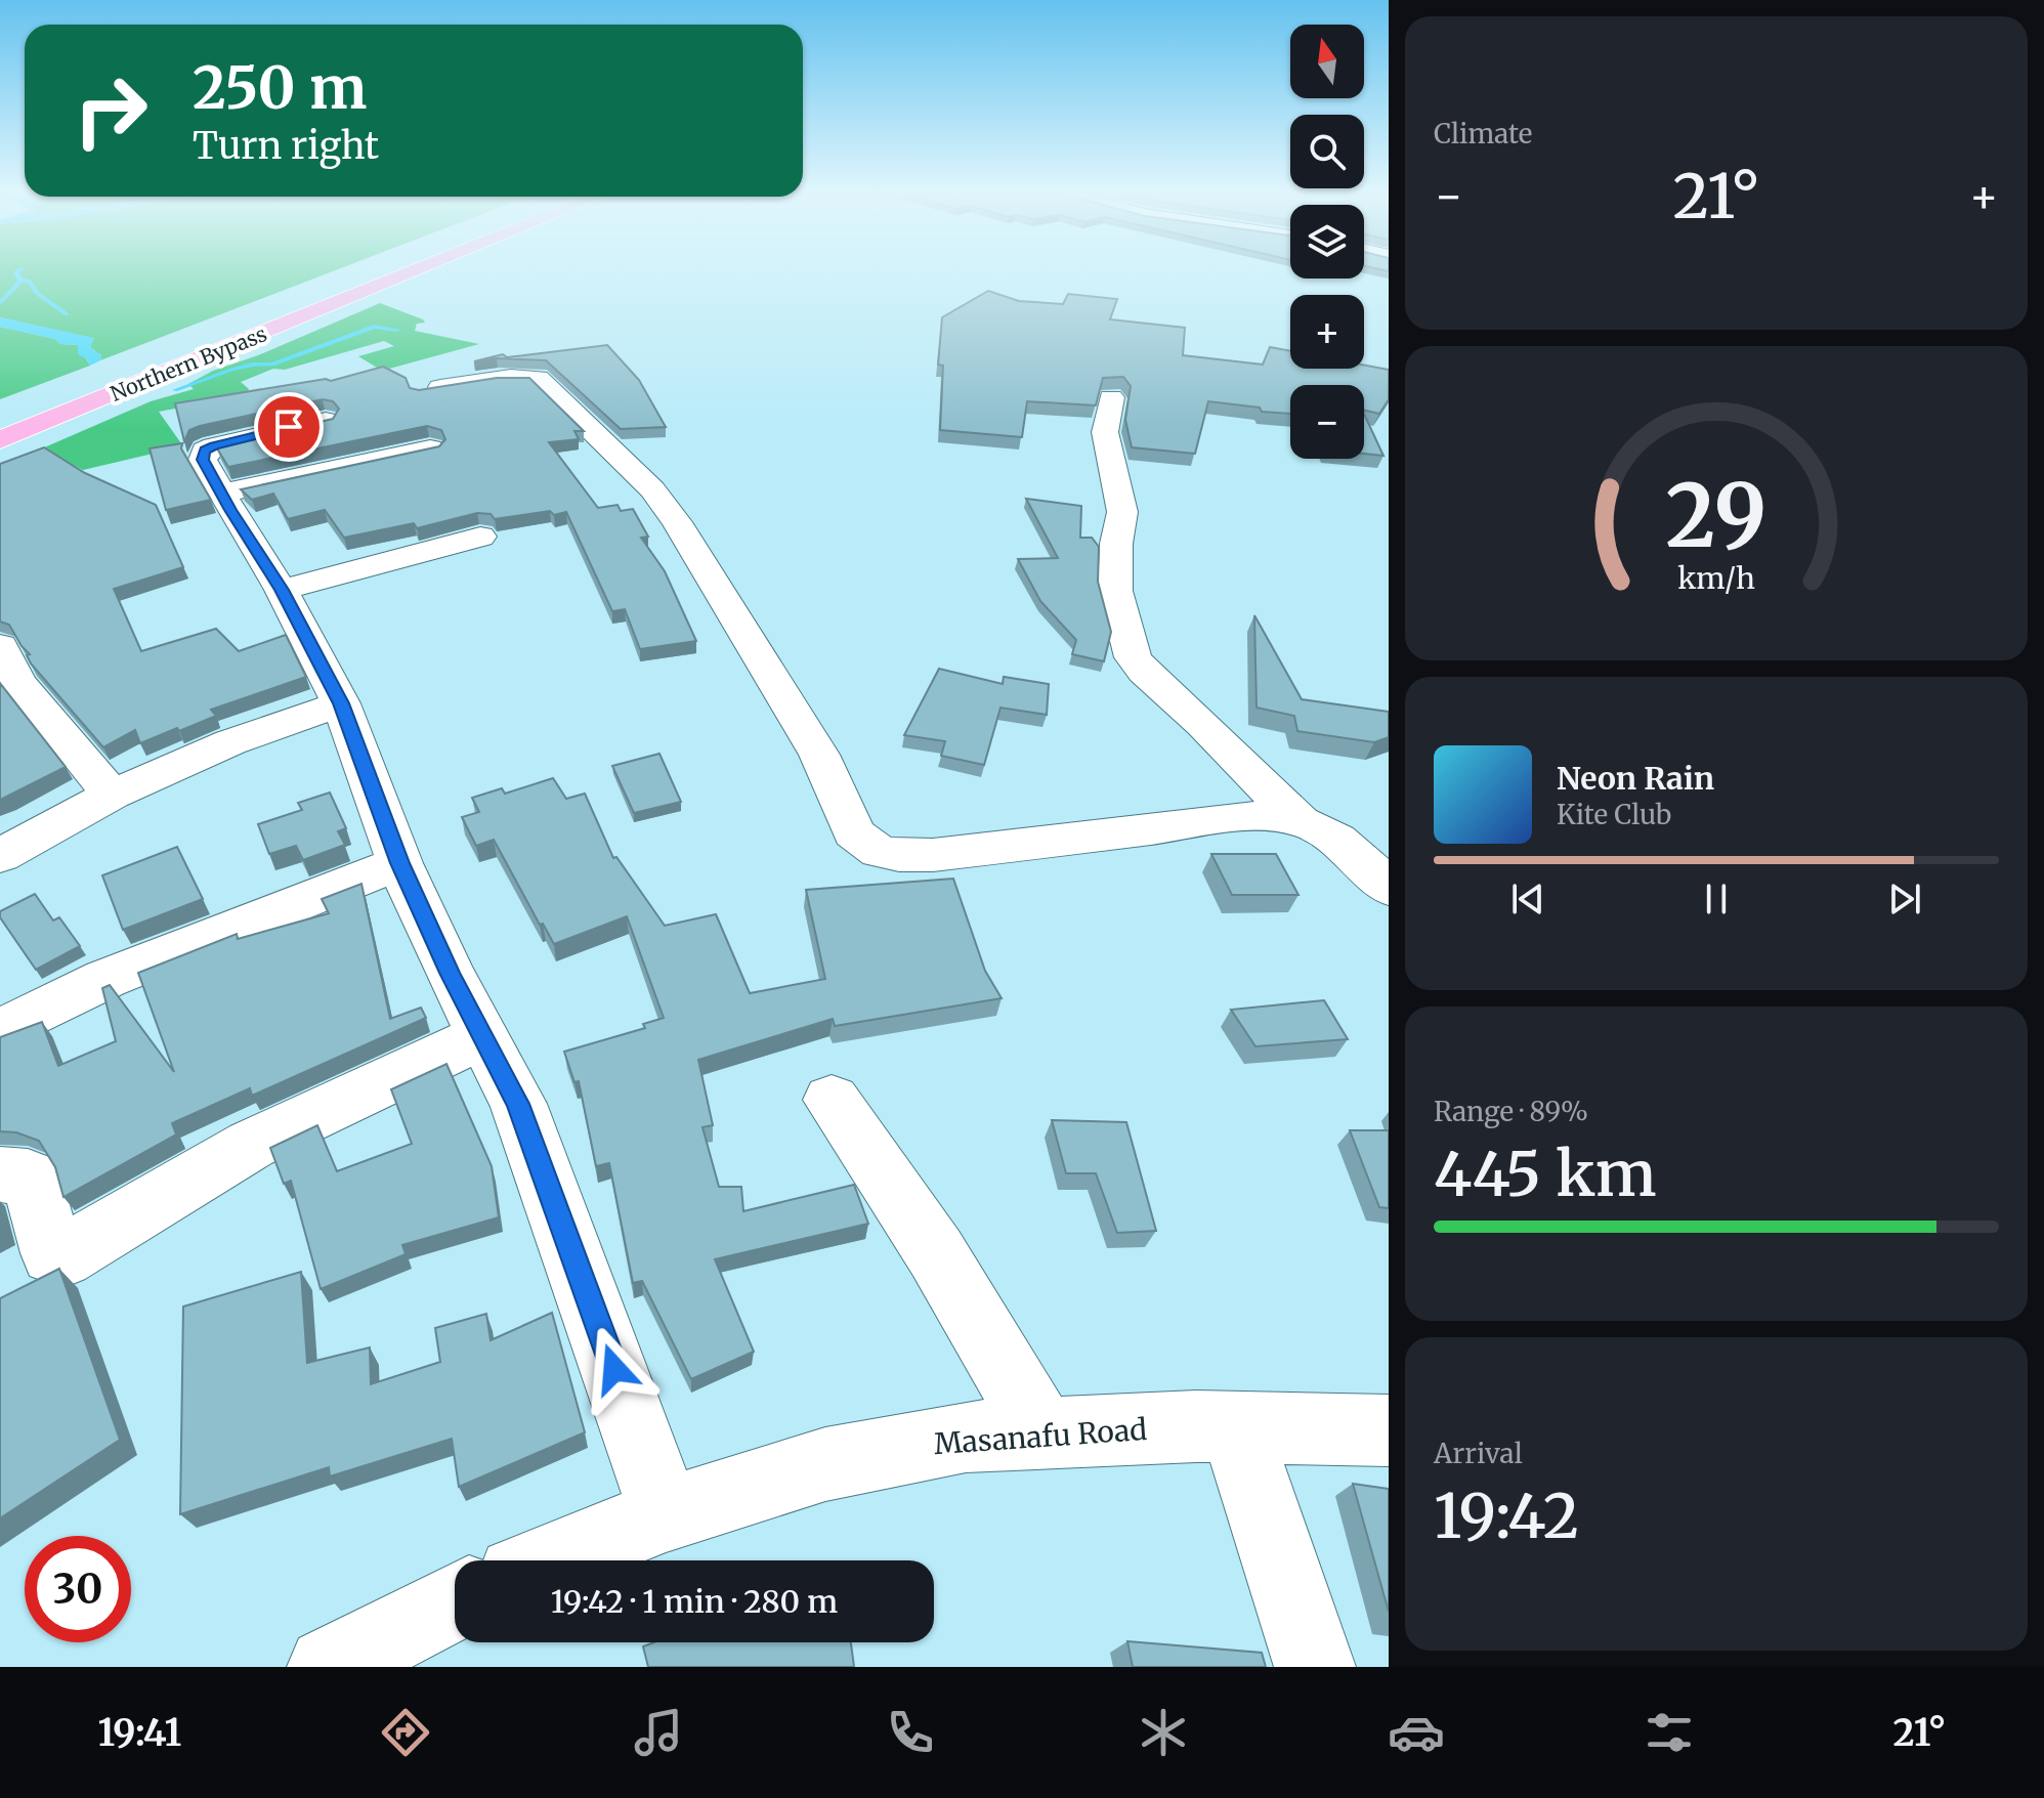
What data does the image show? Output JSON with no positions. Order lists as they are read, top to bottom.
{
  "streets": {
    "highway": ["Northern Bypass"],
    "street": ["Masanafu Road"]
  },
  "north": "top",
  "page": {
    "tile": [
      "Climate",
      ["Range · 89%", "445 km"],
      ["Arrival", "19:42"]
    ],
    "map_buttons": ["+", "−"],
    "turn": ["250 m", "Turn right"],
    "heat": ["−", "21°", "+"],
    "song": ["Neon Rain", "Kite Club"],
    "limit": "30",
    "trip": "19:42 · 1 min · 280 m",
    "tabs": ["19:41", "21°"],
    "gauge": ["29", "km/h"]
  }
}
